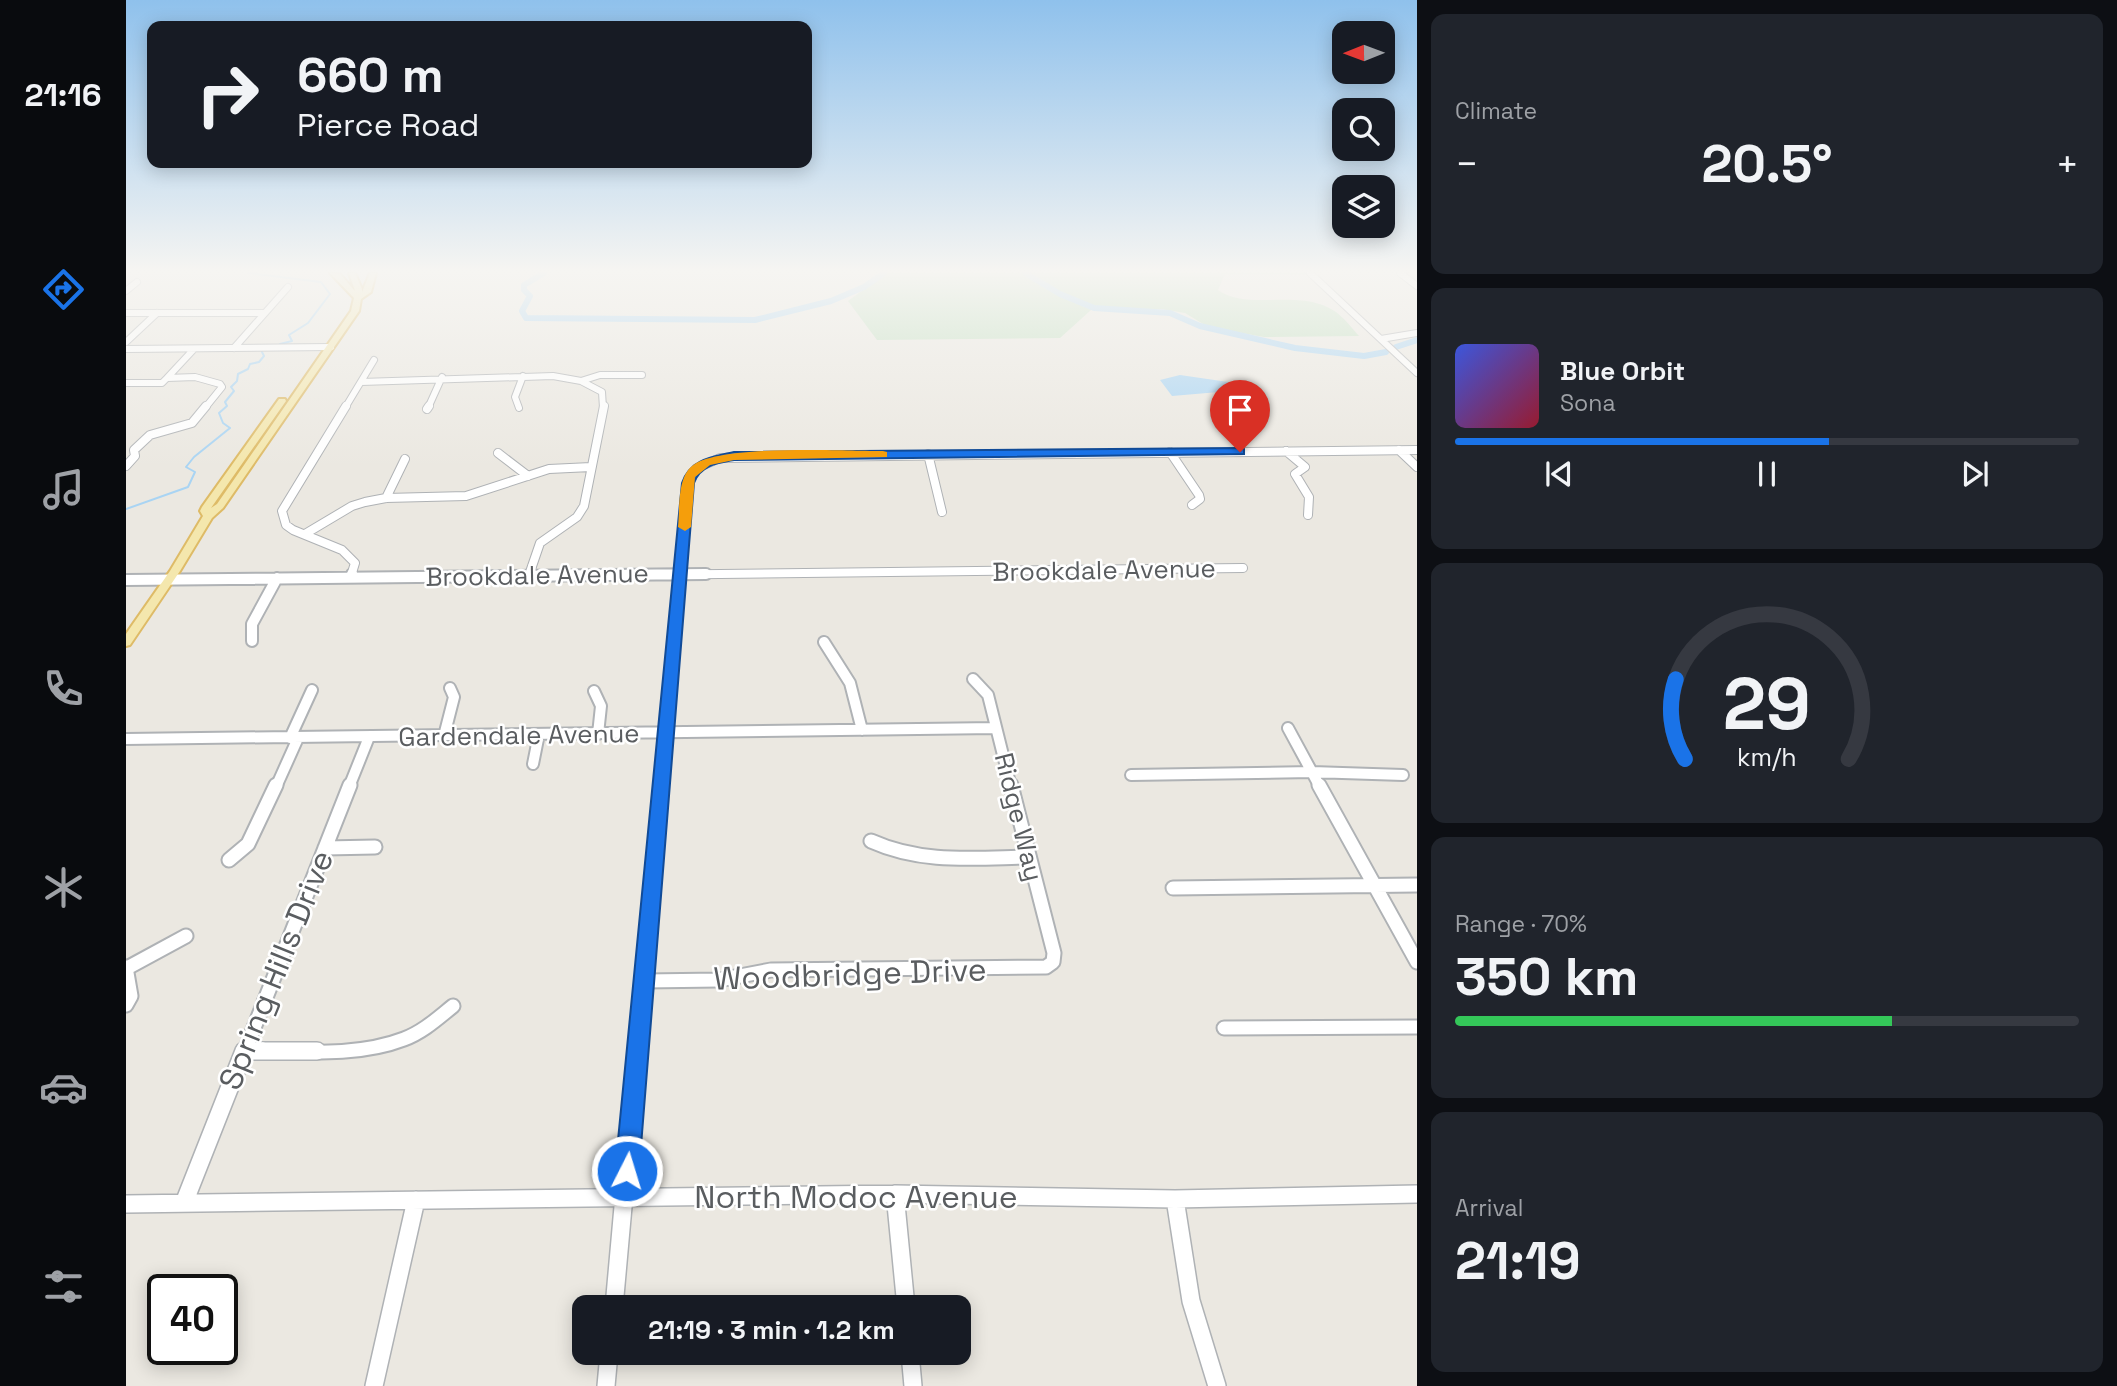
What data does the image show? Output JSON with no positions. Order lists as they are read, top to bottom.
{
  "streets": {
    "street": [
      "Brookdale Avenue",
      "Gardendale Avenue",
      "Ridge Way",
      "Spring Hills Drive",
      "Woodbridge Drive",
      "North Modoc Avenue"
    ]
  },
  "crossings": [
    ["Gardendale Avenue", "Ridge Way"],
    ["Gardendale Avenue", "Spring Hills Drive"],
    ["Ridge Way", "Woodbridge Drive"],
    ["Spring Hills Drive", "North Modoc Avenue"]
  ],
  "north": "left",
  "page": {
    "tabs": "21:16",
    "tile": [
      "Climate",
      ["Range · 70%", "350 km"],
      ["Arrival", "21:19"]
    ],
    "turn": ["660 m", "Pierce Road"],
    "heat": ["−", "20.5°", "+"],
    "song": ["Blue Orbit", "Sona"],
    "limit": "40",
    "trip": "21:19 · 3 min · 1.2 km",
    "gauge": ["29", "km/h"]
  }
}
